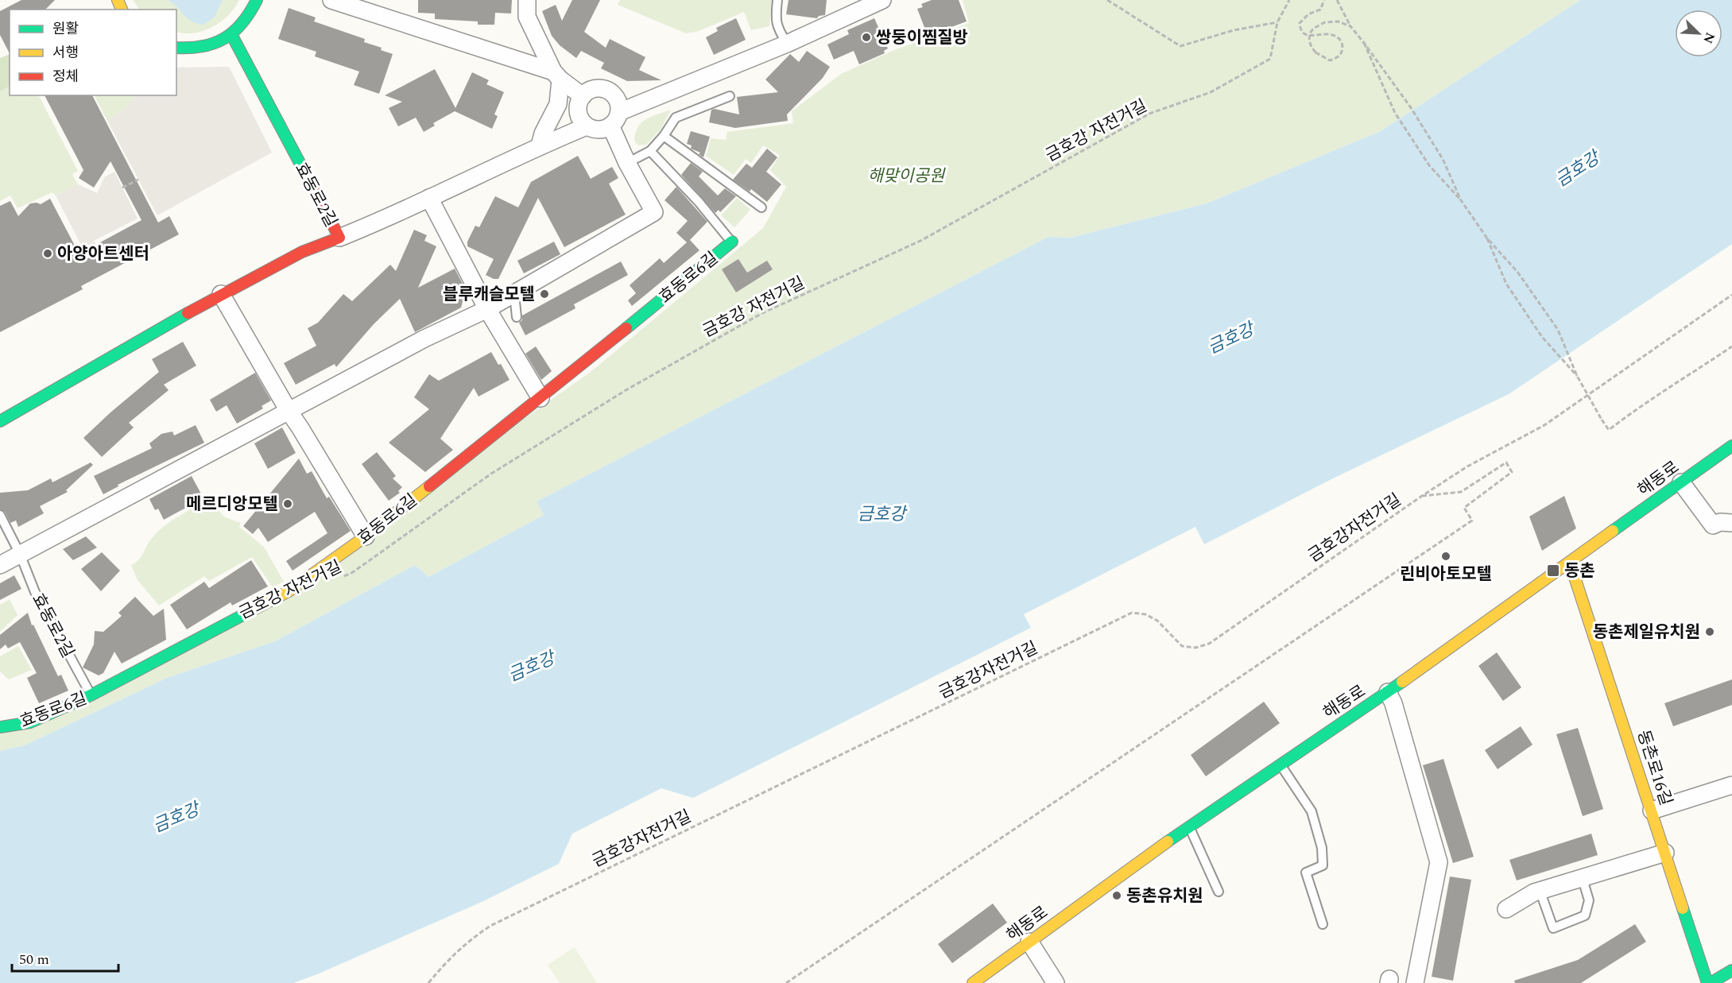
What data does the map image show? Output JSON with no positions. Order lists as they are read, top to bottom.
{
  "streets": {
    "street": [
      "효동로2길",
      "효동로6길",
      "해동로",
      "동촌로16길"
    ],
    "path": ["금호강 자전거길", "금호강자전거길"]
  },
  "crossings": [
    ["효동로2길", "효동로6길"],
    ["해동로", "동촌로16길"]
  ],
  "water": ["금호강"],
  "parks": ["해맞이공원"],
  "places": {
    "other": [
      "쌍둥이찜질방",
      "아양아트센터",
      "블루캐슬모텔",
      "메르디앙모텔",
      "린비아토모텔",
      "동촌제일유치원",
      "동촌유치원"
    ],
    "transit": ["동촌"]
  },
  "legend": ["원활", "서행", "정체"],
  "scale_bar": "50 m",
  "north": "bottom right"
}
